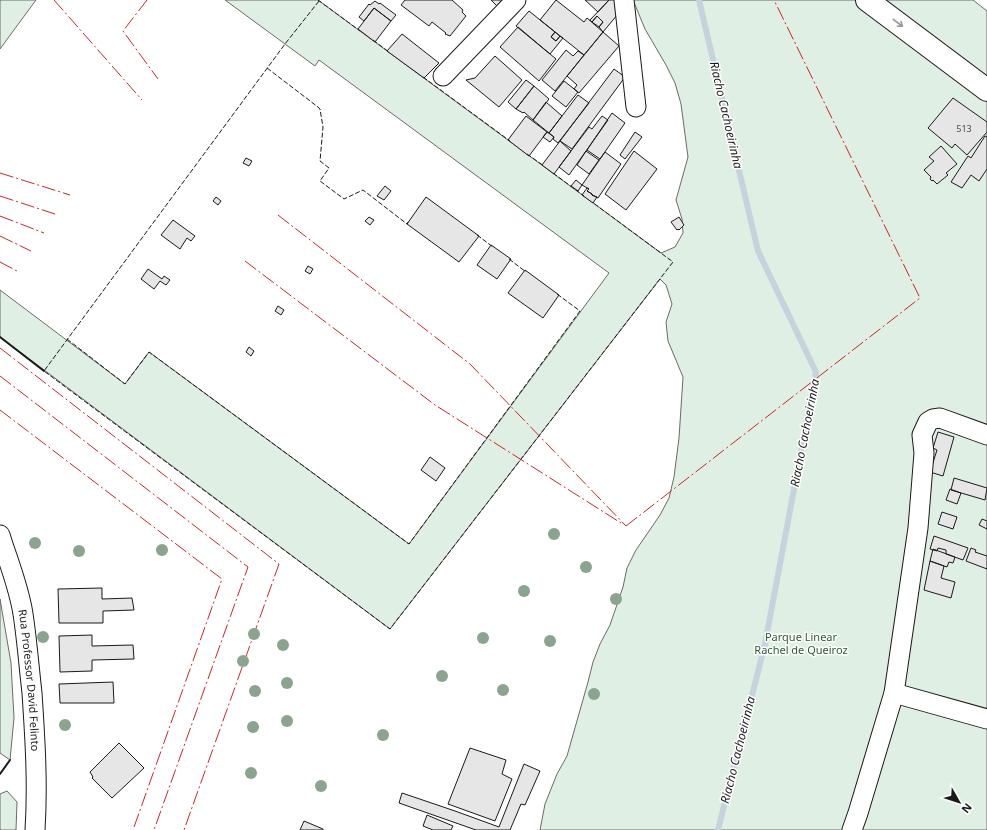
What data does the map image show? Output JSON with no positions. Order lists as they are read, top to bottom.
{
  "streets": {
    "street": ["Rua Professor David Felinto"]
  },
  "water": ["Riacho Cachoeirinha"],
  "parks": ["Parque Linear Rachel de Queiroz"],
  "house_numbers": ["513"],
  "north": "bottom right"
}
